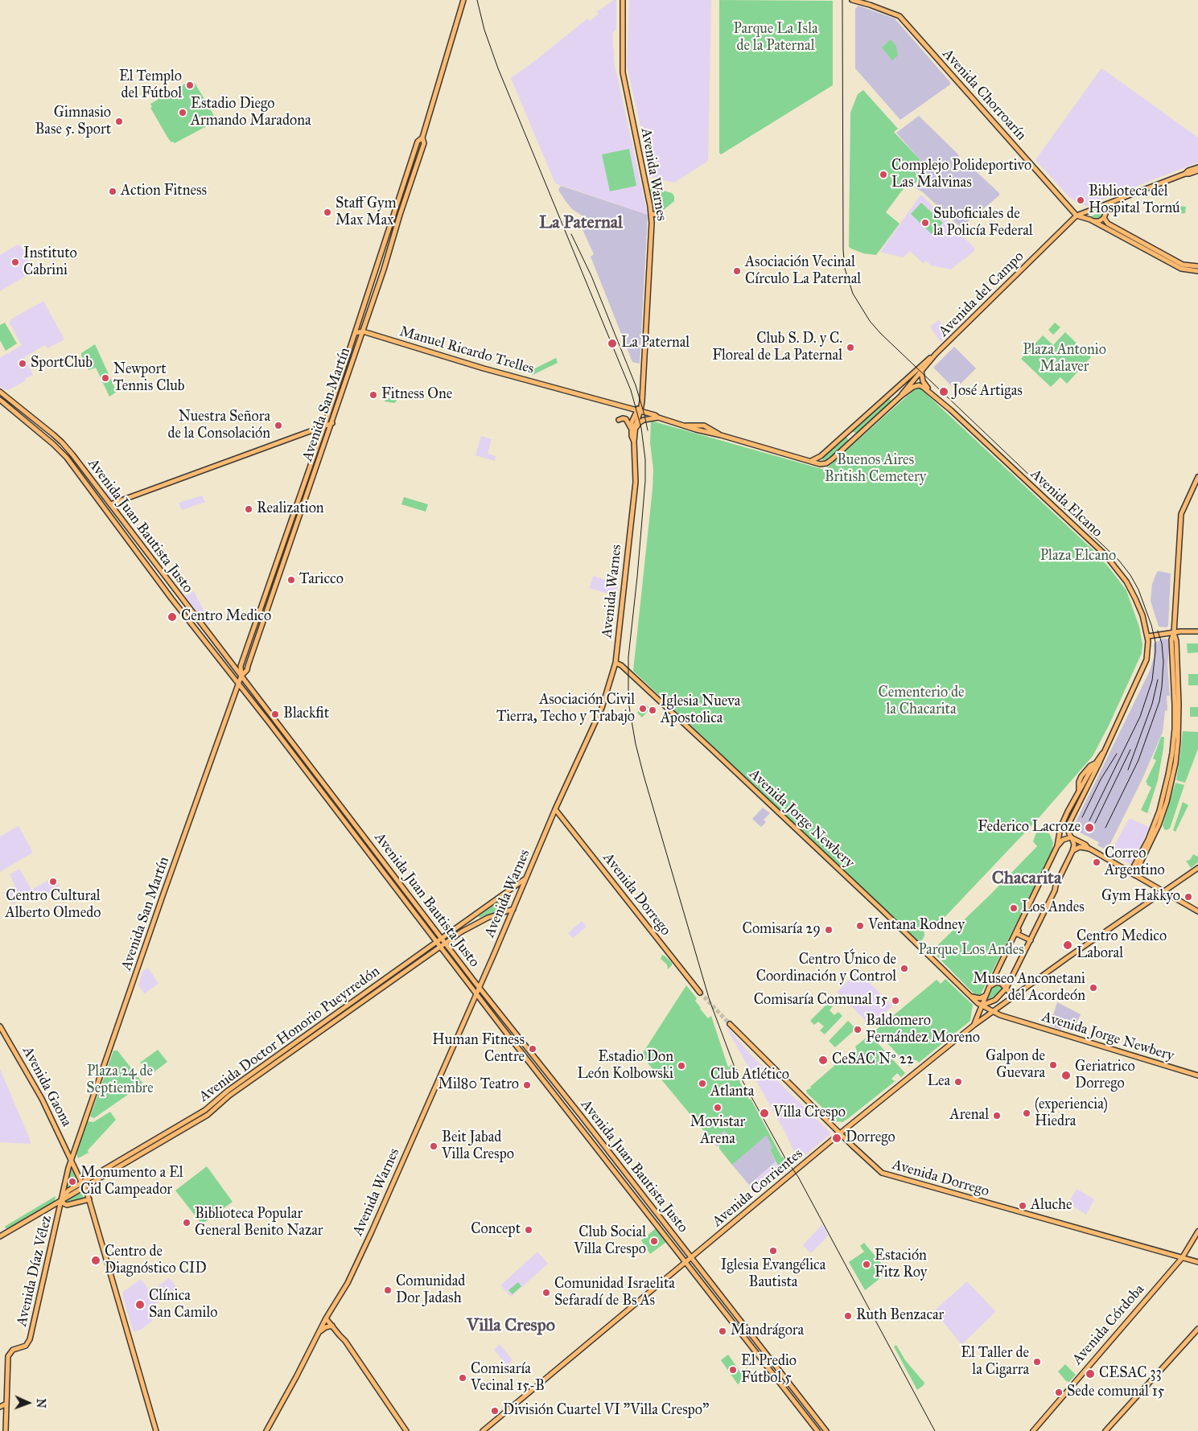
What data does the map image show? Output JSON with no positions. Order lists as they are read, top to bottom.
{
  "streets": {
    "main road": [
      "Avenida Chorroarín",
      "Avenida Warnes",
      "Avenida del Campo",
      "Manuel Ricardo Trelles",
      "Avenida San Martín",
      "Avenida Elcano",
      "Avenida Juan Bautista Justo",
      "Avenida Jorge Newbery",
      "Avenida Dorrego",
      "Avenida Doctor Honorio Pueyrredón",
      "Avenida Gaona",
      "Avenida Corrientes",
      "Avenida Díaz Vélez",
      "Avenida Córdoba"
    ]
  },
  "crossings": [
    ["Avenida Chorroarín", "Avenida del Campo"],
    ["Avenida Warnes", "Manuel Ricardo Trelles"],
    ["Avenida Warnes", "Avenida Juan Bautista Justo"],
    ["Avenida Warnes", "Avenida Jorge Newbery"],
    ["Avenida Warnes", "Avenida Dorrego"],
    ["Avenida Warnes", "Avenida Doctor Honorio Pueyrredón"],
    ["Avenida del Campo", "Avenida Elcano"],
    ["Manuel Ricardo Trelles", "Avenida San Martín"],
    ["Avenida San Martín", "Avenida Juan Bautista Justo"],
    ["Avenida San Martín", "Avenida Gaona"],
    ["Avenida Juan Bautista Justo", "Avenida Doctor Honorio Pueyrredón"],
    ["Avenida Juan Bautista Justo", "Avenida Corrientes"],
    ["Avenida Jorge Newbery", "Avenida Corrientes"],
    ["Avenida Dorrego", "Avenida Corrientes"],
    ["Avenida Dorrego", "Avenida Córdoba"],
    ["Avenida Doctor Honorio Pueyrredón", "Avenida Gaona"],
    ["Avenida Doctor Honorio Pueyrredón", "Avenida Díaz Vélez"]
  ],
  "districts": ["La Paternal", "Chacarita", "Villa Crespo"],
  "parks": [
    "Parque La Isla de la Paternal",
    "Plaza Antonio Malaver",
    "Buenos Aires British Cemetery",
    "Plaza Elcano",
    "Cementerio de la Chacarita",
    "Parque Los Andes",
    "Plaza 24 de Septiembre"
  ],
  "places": [
    "El Templo del Fútbol",
    "Estadio Diego Armando Maradona",
    "Gimnasio Base 5. Sport",
    "Complejo Polideportivo Las Malvinas",
    "Action Fitness",
    "Biblioteca del Hospital Tornú",
    "Staff Gym Max Max",
    "Suboficiales de la Policía Federal",
    "Instituto Cabrini",
    "Asociación Vecinal Círculo La Paternal",
    "La Paternal",
    "Club S. D. y C. Floreal de La Paternal",
    "SportClub",
    "Newport Tennis Club",
    "José Artigas",
    "Fitness One",
    "Nuestra Señora de la Consolación",
    "Realization",
    "Taricco",
    "Centro Medico",
    "Asociación Civil Tierra, Techo y Trabajo",
    "Iglesia Nueva Apostolica",
    "Blackfit",
    "Federico Lacroze",
    "Correo Argentino",
    "Centro Cultural Alberto Olmedo",
    "Gym Hakkyo",
    "Los Andes",
    "Ventana Rodney",
    "Comisaría 29",
    "Centro Medico Laboral",
    "Centro Único de Coordinación y Control",
    "Museo Anconetani del Acordeón",
    "Comisaría Comunal 15",
    "Baldomero Fernández Moreno",
    "Human Fitness Centre",
    "CeSAC Nº 22",
    "Galpon de Guevara",
    "Estadio Don León Kolbowski",
    "Geriatrico Dorrego",
    "Lea",
    "Club Atlético Atlanta",
    "Mil80 Teatro",
    "Movistar Arena",
    "Villa Crespo",
    "(experiencia) Hiedra",
    "Arenal",
    "Dorrego",
    "Beit Jabad Villa Crespo",
    "Monumento a El Cid Campeador",
    "Aluche",
    "Biblioteca Popular General Benito Nazar",
    "Concept",
    "Club Social Villa Crespo",
    "Iglesia Evangélica Bautista",
    "Centro de Diagnóstico CID",
    "Estación Fitz Roy",
    "Comunidad Dor Jadash",
    "Comunidad Israelita Sefaradí de Bs As",
    "Clínica San Camilo",
    "Ruth Benzacar",
    "Mandrágora",
    "El Taller de la Cigarra",
    "El Predio Fútbol 5",
    "CESAC 33",
    "Comisaría Vecinal 15-B",
    "Sede comunal 15",
    "División Cuartel VI \"Villa Crespo\""
  ],
  "north": "right"
}
